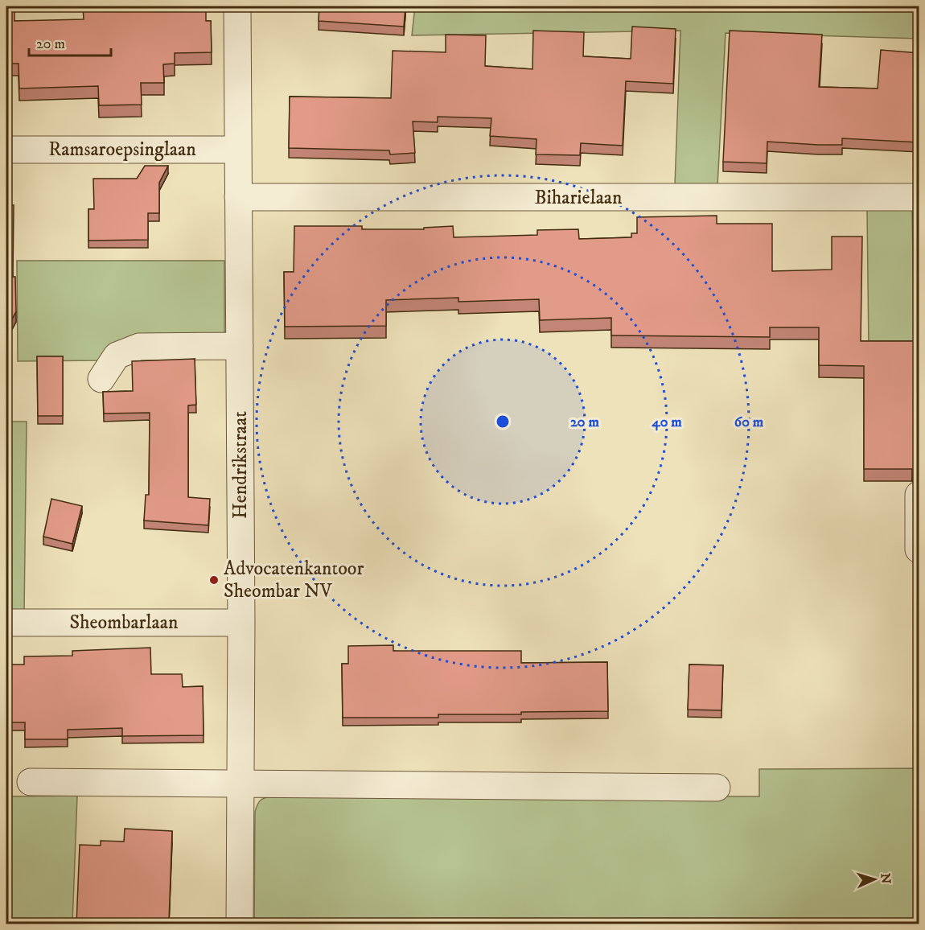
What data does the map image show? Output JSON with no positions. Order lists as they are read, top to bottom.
{
  "streets": {
    "street": [
      "Ramsaroepsinglaan",
      "Biharielaan",
      "Hendrikstraat",
      "Sheombarlaan"
    ]
  },
  "crossings": [
    ["Ramsaroepsinglaan", "Hendrikstraat"],
    ["Biharielaan", "Hendrikstraat"],
    ["Hendrikstraat", "Sheombarlaan"]
  ],
  "places": ["Advocatenkantoor Sheombar NV"],
  "scale_bar": "20 m",
  "north": "right",
  "rings": ["20 m", "40 m", "60 m"]
}
